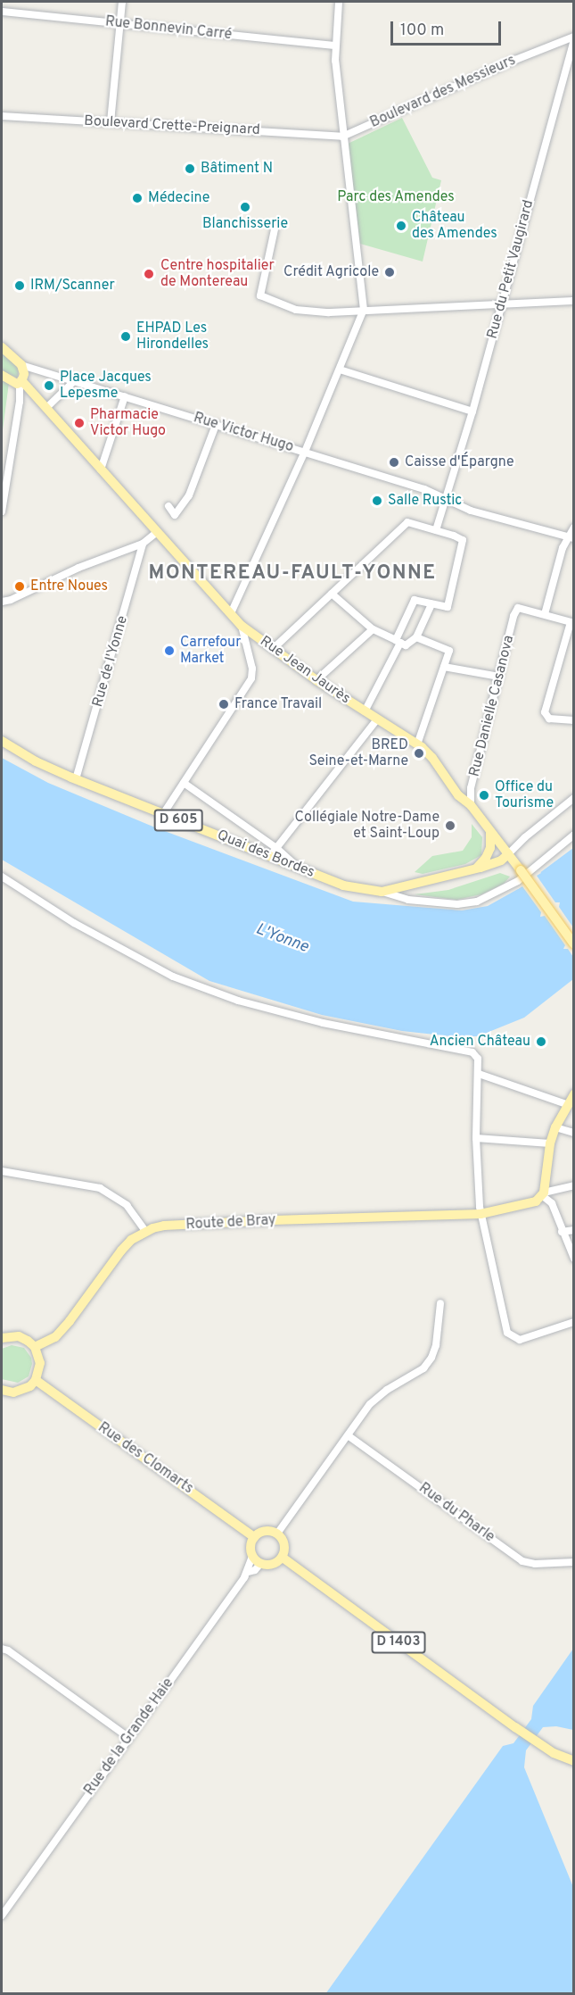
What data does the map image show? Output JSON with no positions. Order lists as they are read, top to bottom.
{
  "streets": {
    "main road": [
      "Rue Jean Jaurès",
      "D 605",
      "Quai des Bordes",
      "Route de Bray",
      "Rue des Clomarts",
      "D 1403"
    ],
    "street": [
      "Rue Bonnevin Carré",
      "Boulevard des Messieurs",
      "Boulevard Crette-Preignard",
      "Rue du Petit Vaugirard",
      "Rue Victor Hugo",
      "Rue de l'Yonne",
      "Rue Danielle Casanova",
      "Rue du Pharle",
      "Rue de la Grande Haie"
    ]
  },
  "crossings": [
    ["Boulevard des Messieurs", "Boulevard Crette-Preignard"],
    ["Boulevard des Messieurs", "Rue du Petit Vaugirard"],
    ["Rue du Petit Vaugirard", "Rue Victor Hugo"],
    ["Rue de l'Yonne", "Quai des Bordes"],
    ["Rue Jean Jaurès", "Rue Danielle Casanova"],
    ["Rue Jean Jaurès", "Quai des Bordes"],
    ["Rue des Clomarts", "D 1403"],
    ["Rue des Clomarts", "Rue de la Grande Haie"],
    ["D 1403", "Rue de la Grande Haie"]
  ],
  "districts": ["MONTEREAU-FAULT-YONNE"],
  "water": ["L'Yonne"],
  "parks": ["Parc des Amendes"],
  "places": [
    "Bâtiment N",
    "Médecine",
    "Blanchisserie",
    "Château des Amendes",
    "Crédit Agricole",
    "Centre hospitalier de Montereau",
    "IRM/Scanner",
    "EHPAD Les Hirondelles",
    "Place Jacques Lepesme",
    "Pharmacie Victor Hugo",
    "Caisse d'Épargne",
    "Salle Rustic",
    "Entre Noues",
    "Carrefour Market",
    "France Travail",
    "BRED Seine-et-Marne",
    "Office du Tourisme",
    "Collégiale Notre-Dame et Saint-Loup",
    "Ancien Château"
  ],
  "scale_bar": "100 m"
}
